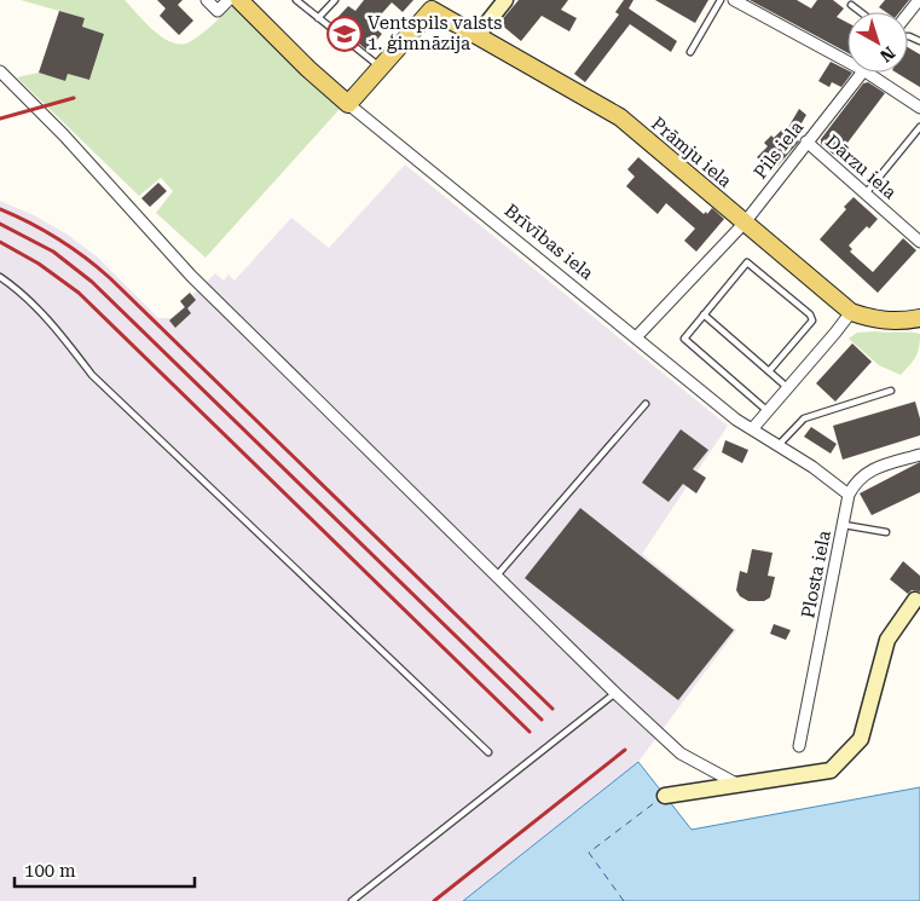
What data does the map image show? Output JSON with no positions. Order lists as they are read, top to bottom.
{
  "streets": {
    "main road": ["Prāmju iela", "Brīvības iela"],
    "street": ["Pils iela", "Dārzu iela", "Plosta iela"]
  },
  "crossings": [
    ["Pils iela", "Prāmju iela"],
    ["Pils iela", "Dārzu iela"],
    ["Pils iela", "Brīvības iela"],
    ["Brīvības iela", "Plosta iela"]
  ],
  "places": {
    "school or university": ["Ventspils valsts 1. ģimnāzija"]
  },
  "scale_bar": "100 m",
  "north": "bottom right"
}
